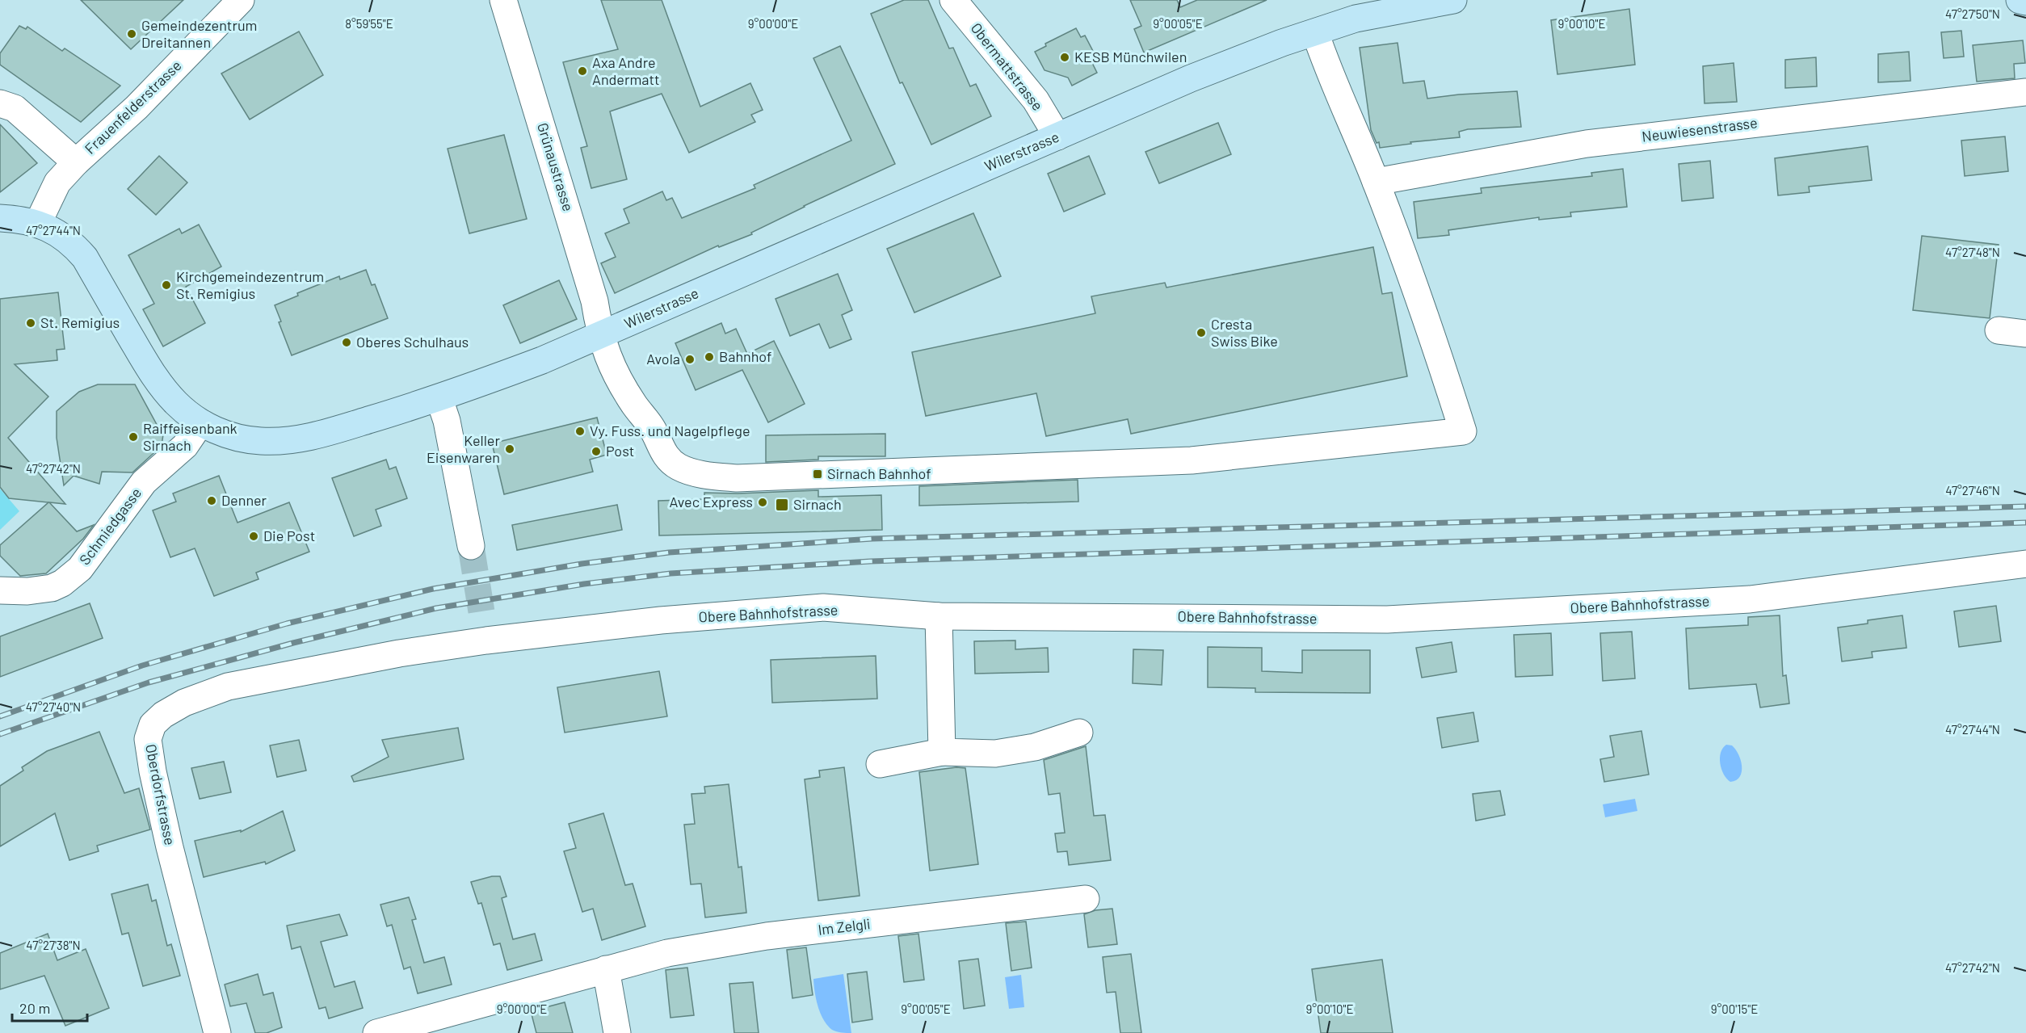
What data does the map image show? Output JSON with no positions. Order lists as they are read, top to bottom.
{
  "streets": {
    "main road": ["Wilerstrasse"],
    "street": [
      "Obermattstrasse",
      "Frauenfelderstrasse",
      "Neuwiesenstrasse",
      "Grünaustrasse",
      "Schmiedgasse",
      "Obere Bahnhofstrasse",
      "Oberdorfstrasse",
      "Im Zelgli"
    ]
  },
  "crossings": [
    ["Obermattstrasse", "Wilerstrasse"],
    ["Neuwiesenstrasse", "Grünaustrasse"],
    ["Wilerstrasse", "Grünaustrasse"],
    ["Obere Bahnhofstrasse", "Oberdorfstrasse"]
  ],
  "places": {
    "other": [
      "Gemeindezentrum Dreitannen",
      "KESB Münchwilen",
      "Axa Andre Andermatt",
      "Kirchgemeindezentrum St. Remigius",
      "St. Remigius",
      "Cresta Swiss Bike",
      "Oberes Schulhaus",
      "Bahnhof",
      "Avola",
      "Vy. Fuss. und Nagelpflege",
      "Raiffeisenbank Sirnach",
      "Keller Eisenwaren",
      "Post",
      "Denner",
      "Avec Express",
      "Die Post"
    ],
    "transit": ["Sirnach Bahnhof", "Sirnach"]
  },
  "scale_bar": "20 m",
  "coordinates": [
    "47°27'50\"N",
    "8°59'55\"E",
    "9°00'00\"E",
    "9°00'05\"E",
    "9°00'10\"E",
    "47°27'44\"N",
    "47°27'48\"N",
    "47°27'42\"N",
    "47°27'46\"N",
    "47°27'40\"N",
    "47°27'38\"N",
    "9°00'15\"E"
  ]
}
